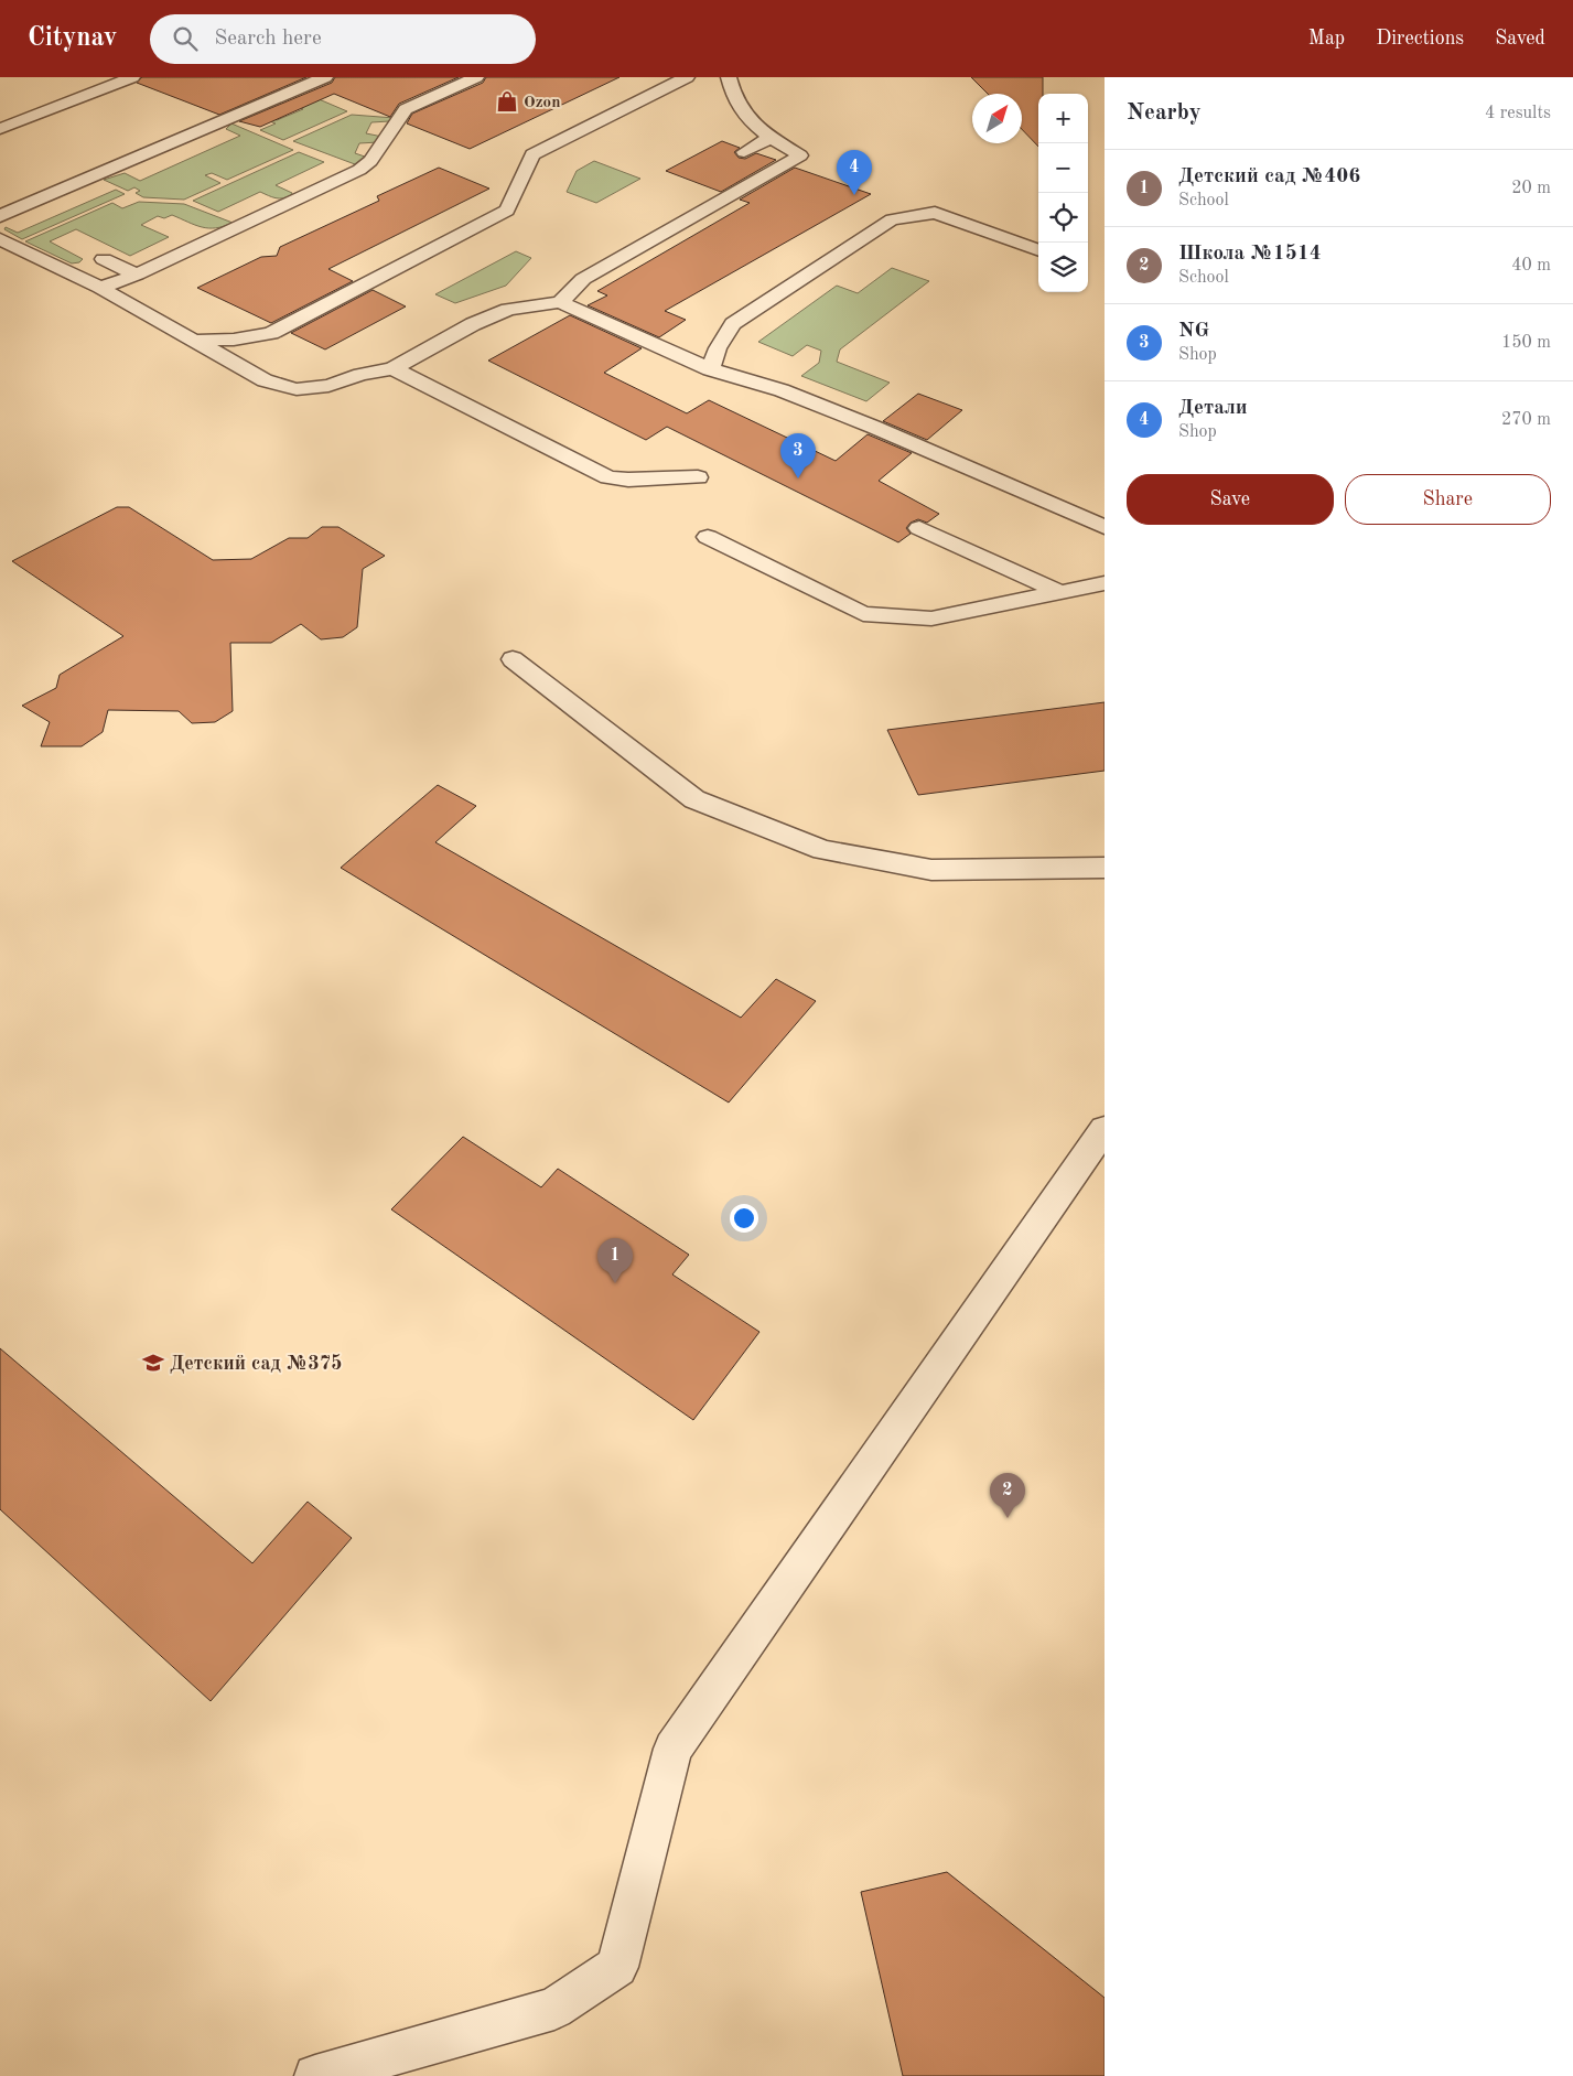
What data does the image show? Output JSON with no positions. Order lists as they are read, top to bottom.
{
  "places": {
    "shop": ["Ozon"],
    "school or university": ["Детский сад №375"]
  },
  "north": "top right",
  "page": {
    "header": "Citynav",
    "search": "Search here",
    "nav": ["Map", "Directions", "Saved"],
    "heading": ["Nearby", "4 results"],
    "map_buttons": ["+", "−"],
    "list": [
      {
        "mark": "1",
        "name": "Детский сад №406",
        "note": "School",
        "value": "20 m"
      },
      {
        "mark": "2",
        "name": "Школа №1514",
        "note": "School",
        "value": "40 m"
      },
      {
        "mark": "3",
        "name": "NG",
        "note": "Shop",
        "value": "150 m"
      },
      {
        "mark": "4",
        "name": "Детали",
        "note": "Shop",
        "value": "270 m"
      }
    ],
    "pins": [
      "4",
      "3",
      "1",
      "2"
    ],
    "buttons": ["Save", "Share"]
  }
}
